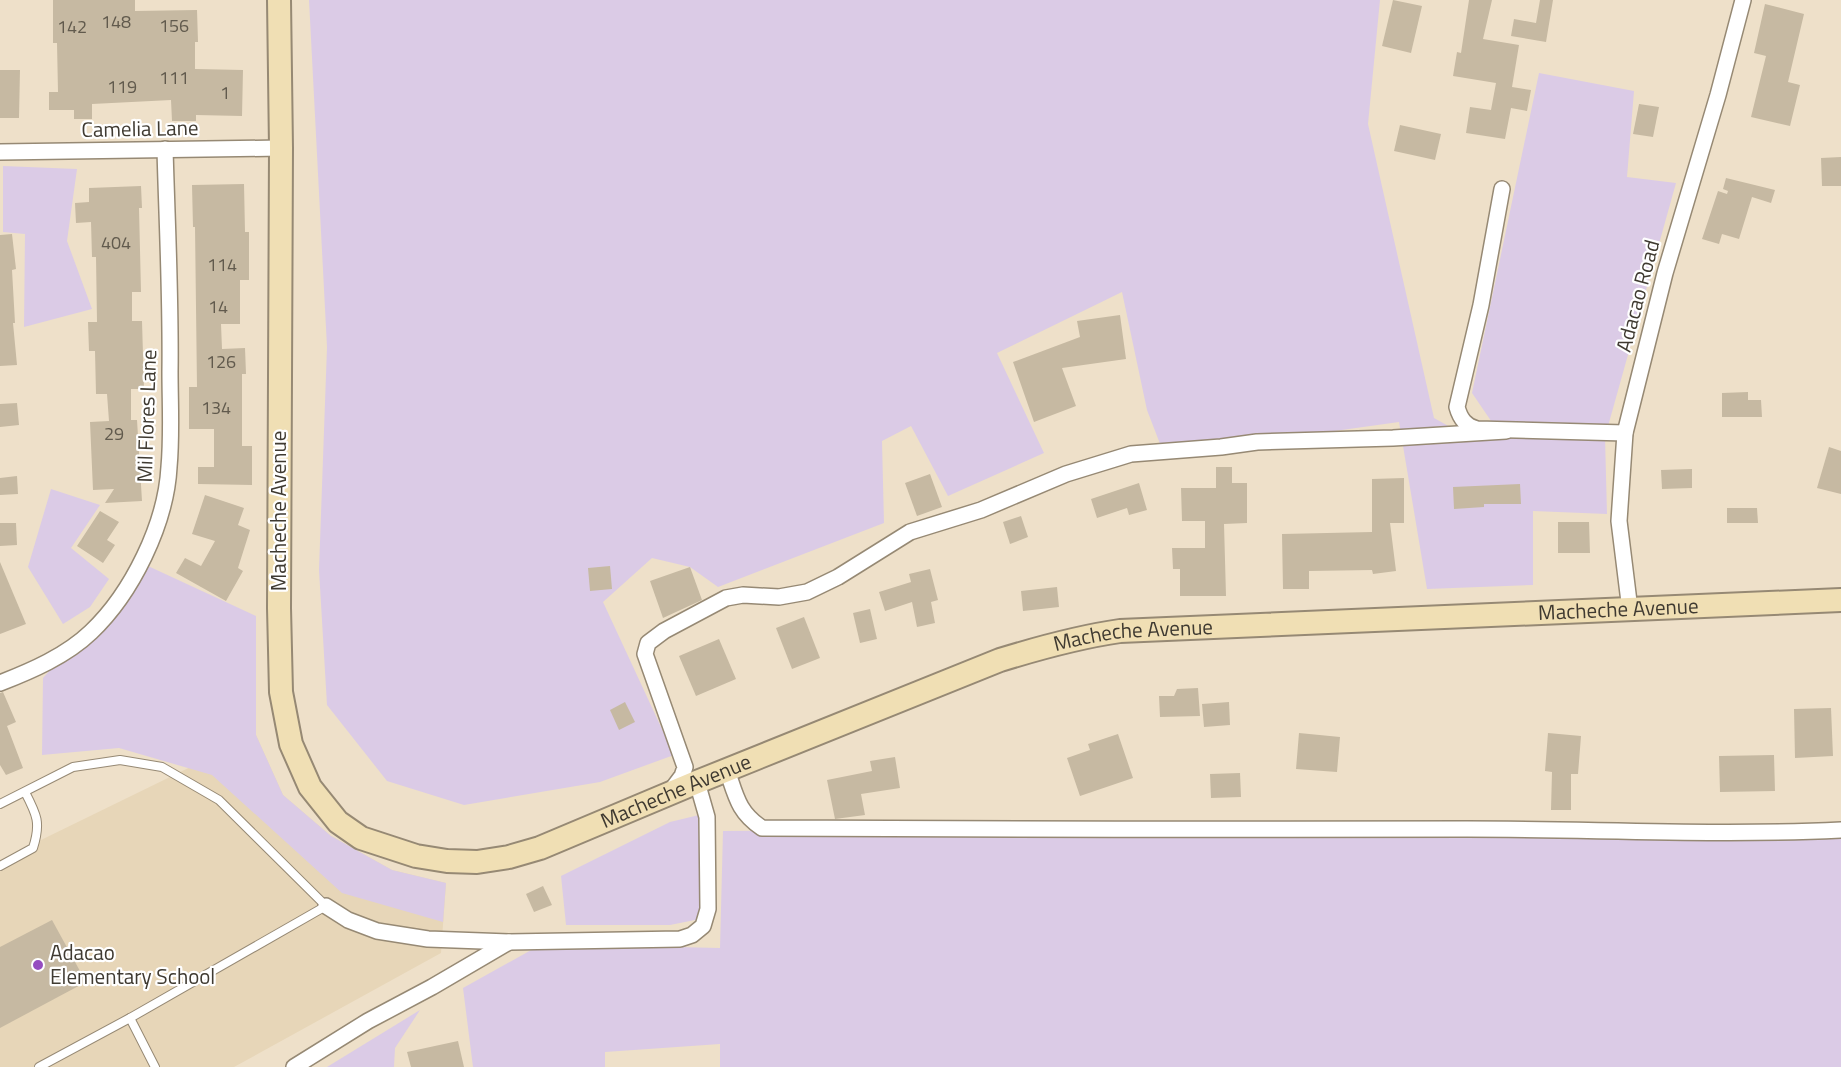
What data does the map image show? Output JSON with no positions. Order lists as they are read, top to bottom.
{
  "streets": {
    "main road": ["Macheche Avenue"],
    "street": ["Camelia Lane", "Adacao Road", "Mil Flores Lane"]
  },
  "crossings": [
    ["Camelia Lane", "Mil Flores Lane"],
    ["Camelia Lane", "Macheche Avenue"],
    ["Adacao Road", "Macheche Avenue"]
  ],
  "places": ["Adacao Elementary School"],
  "house_numbers": [
    "148",
    "156",
    "142",
    "111",
    "119",
    "1",
    "404",
    "114",
    "14",
    "126",
    "134",
    "29"
  ]
}
